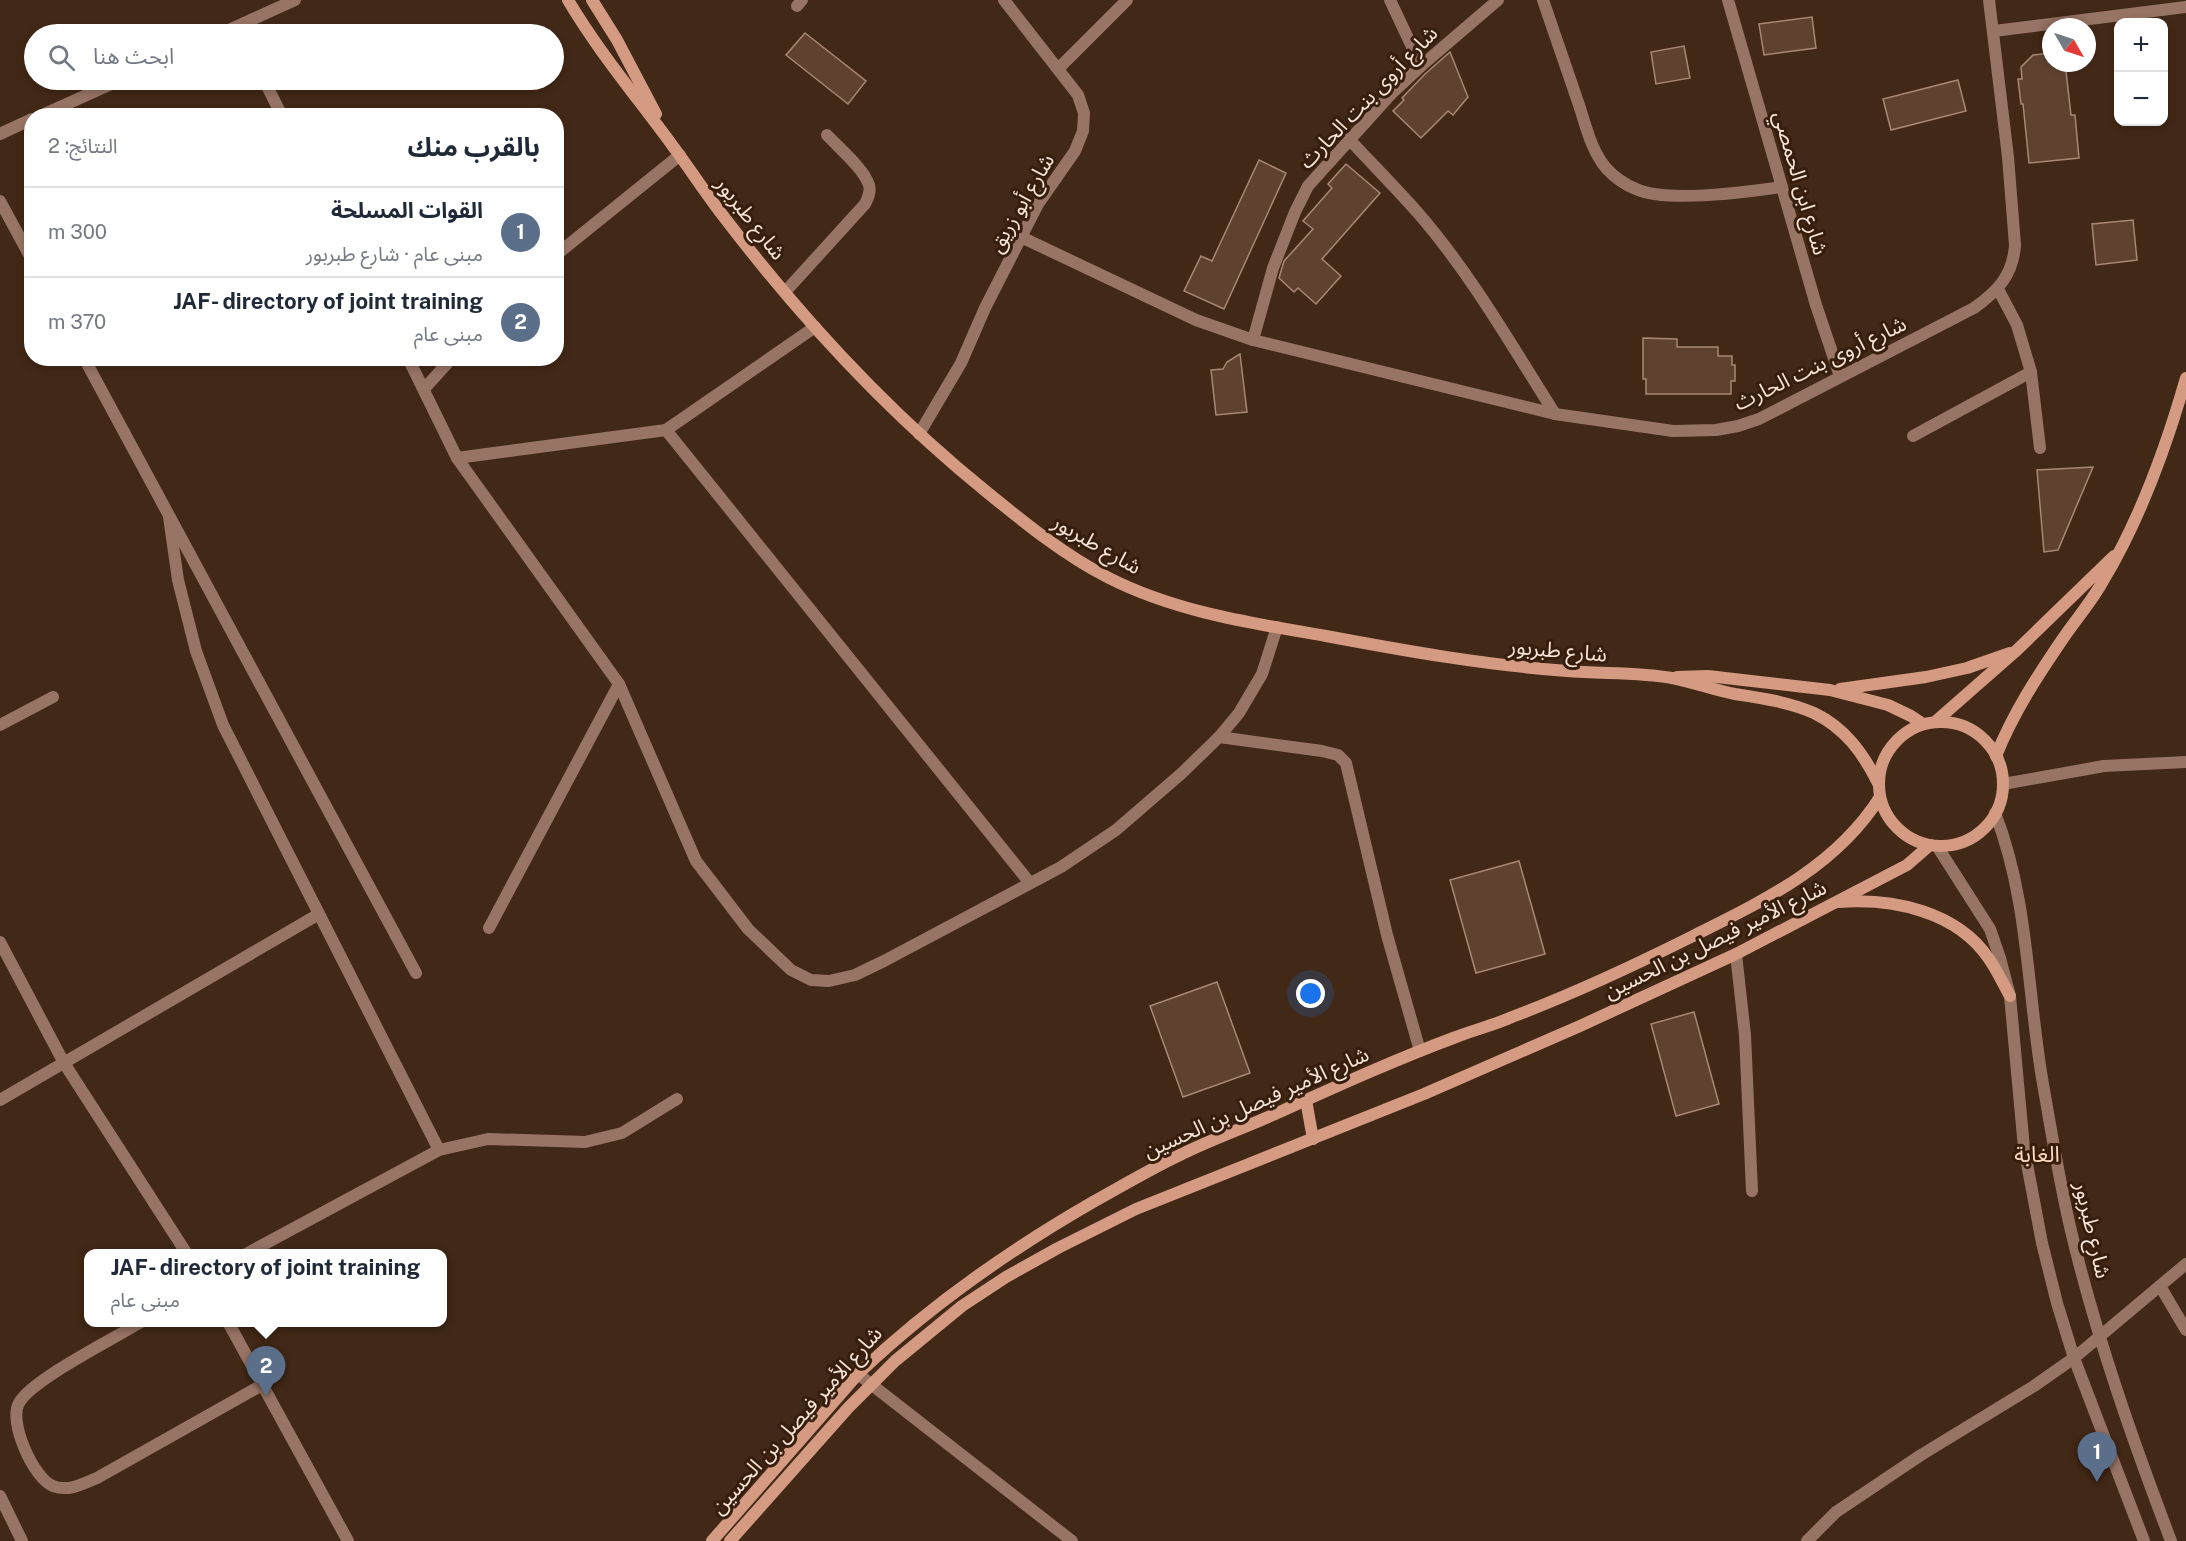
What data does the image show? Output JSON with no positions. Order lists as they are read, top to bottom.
{
  "streets": {
    "street": [
      "شارع أروى بنت الحارث",
      "شارع ابن الحمصي",
      "شارع أبو زريق",
      "شارع طبربور",
      "شارع الأمير فيصل بن الحسين"
    ]
  },
  "crossings": [
    ["شارع أروى بنت الحارث", "شارع ابن الحمصي"],
    ["شارع أروى بنت الحارث", "شارع أبو زريق"],
    ["شارع أبو زريق", "شارع طبربور"],
    ["شارع طبربور", "شارع الأمير فيصل بن الحسين"]
  ],
  "districts": ["الغابة"],
  "north": "bottom right",
  "page": {
    "map_buttons": ["+", "−"],
    "search": "ابحث هنا",
    "heading": ["بالقرب منك", "النتائج: 2"],
    "list": [
      {
        "mark": "1",
        "name": "القوات المسلحة",
        "note": "مبنى عام · شارع طبربور",
        "value": "300 m"
      },
      {
        "mark": "2",
        "name": "JAF- directory of joint training",
        "note": "مبنى عام",
        "value": "370 m"
      }
    ],
    "popup": ["JAF- directory of joint training", "مبنى عام"],
    "pins": ["2", "1"]
  }
}
